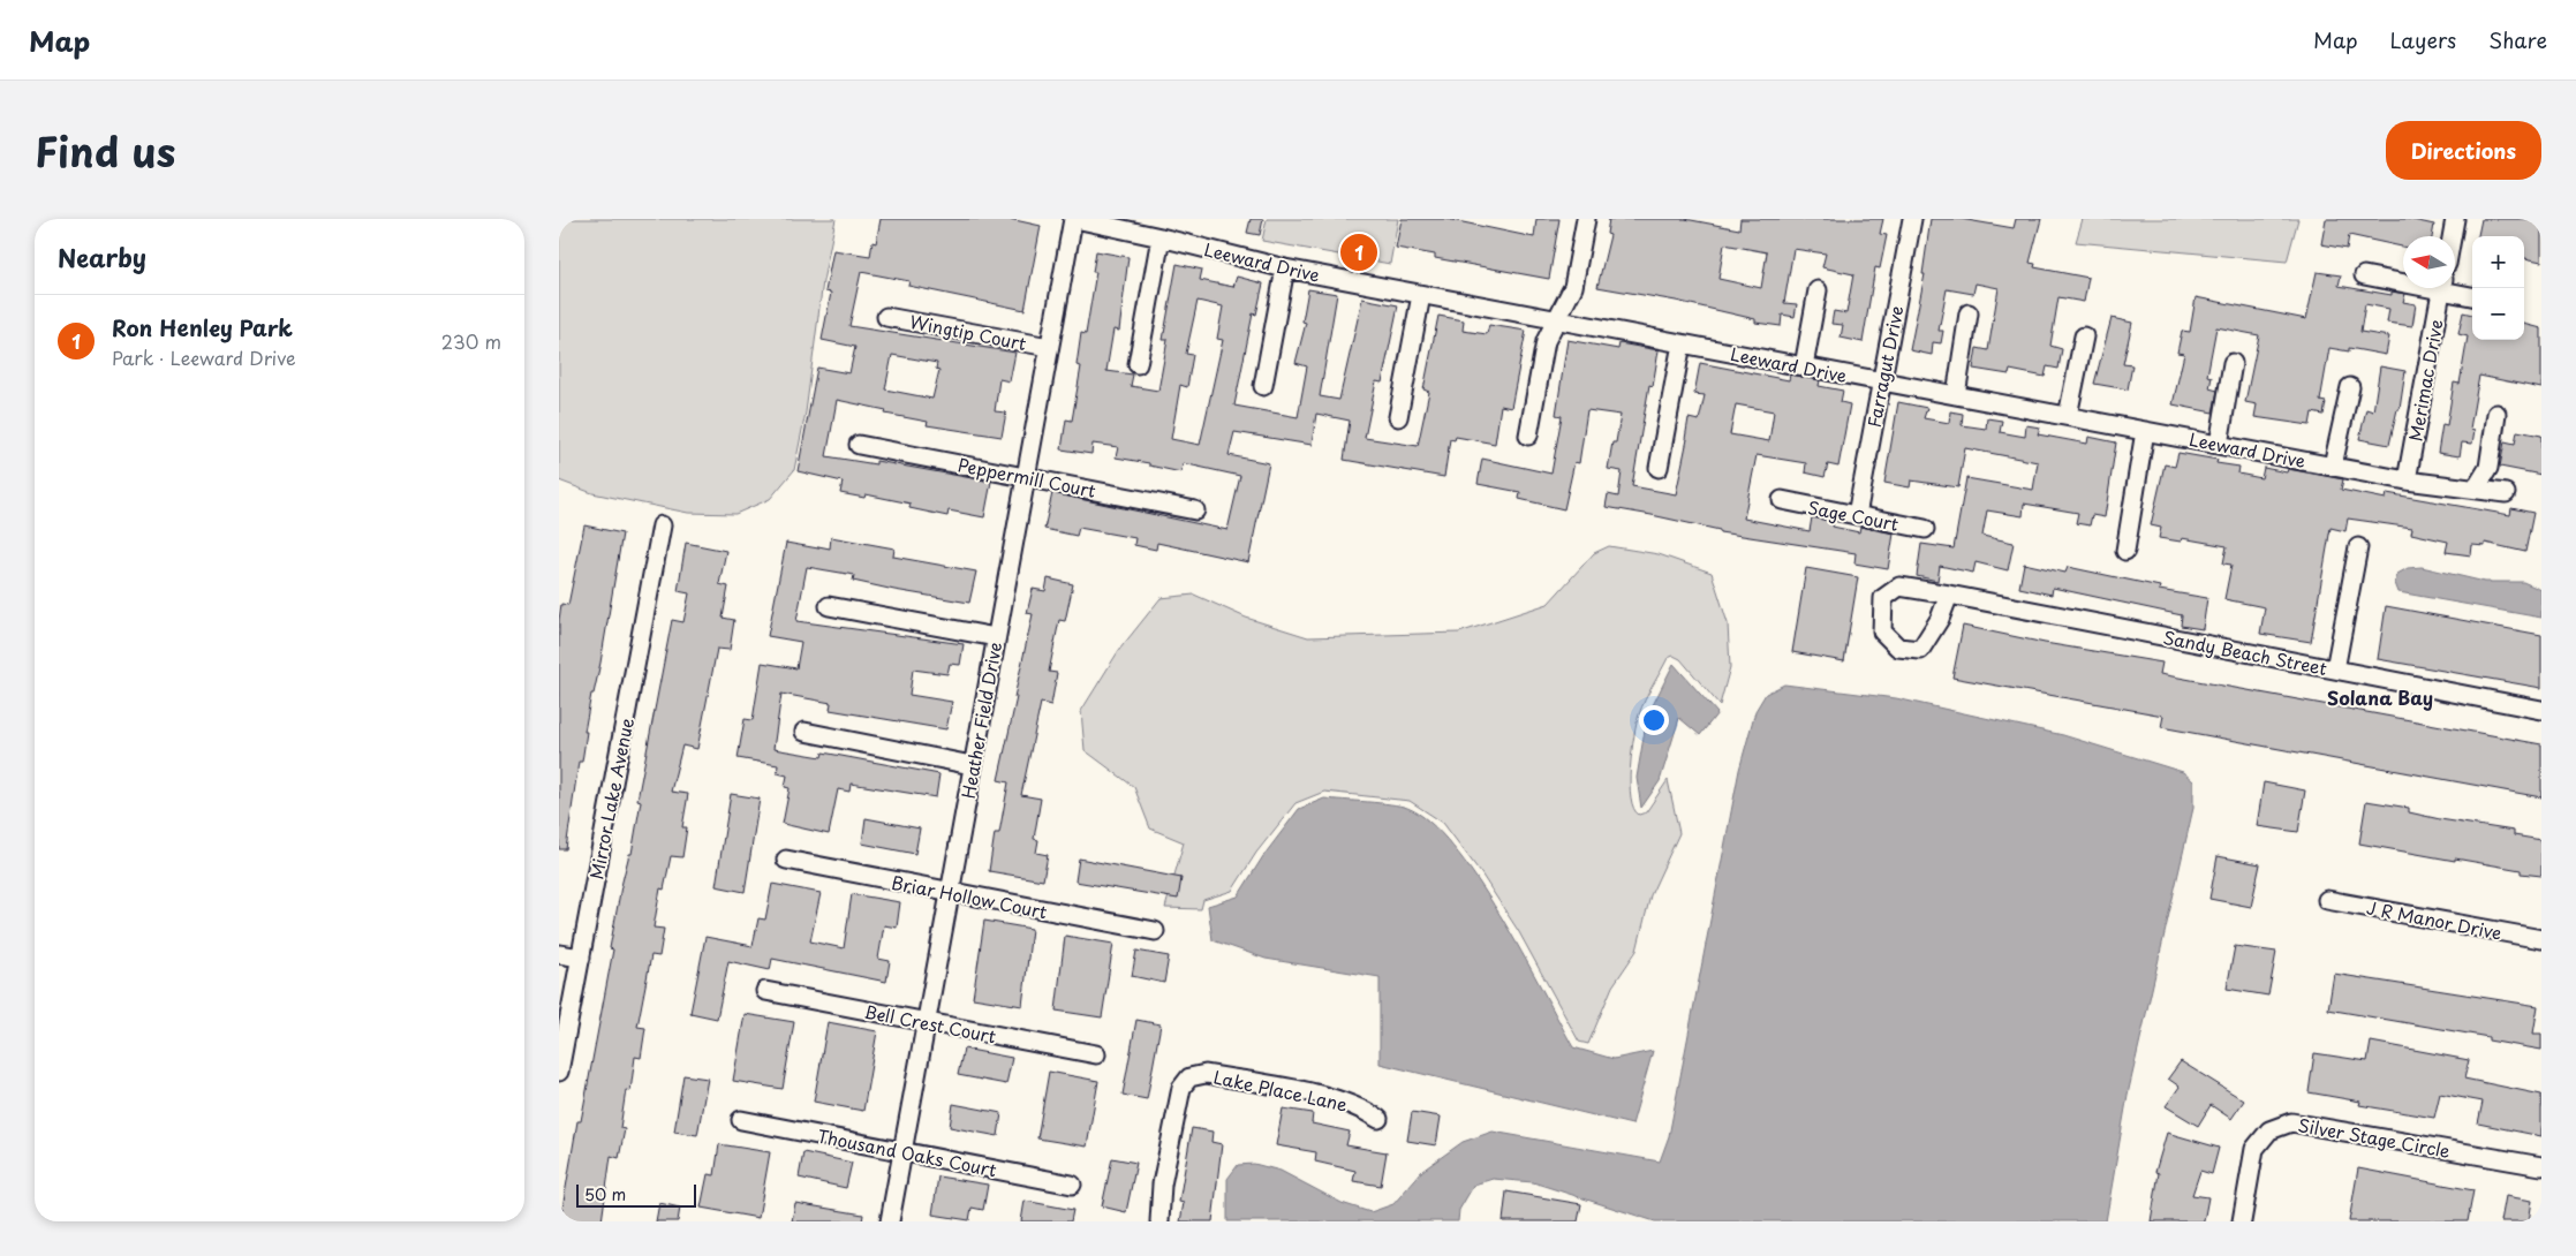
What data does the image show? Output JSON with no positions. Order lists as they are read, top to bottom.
{
  "streets": {
    "street": [
      "Leeward Drive",
      "Wingtip Court",
      "Farragut Drive",
      "Merimac Drive",
      "Peppermill Court",
      "Sage Court",
      "Sandy Beach Street",
      "Heather Field Drive",
      "Mirror Lake Avenue",
      "Briar Hollow Court",
      "J R Manor Drive",
      "Bell Crest Court",
      "Lake Place Lane",
      "Silver Stage Circle",
      "Thousand Oaks Court"
    ]
  },
  "crossings": [
    ["Leeward Drive", "Farragut Drive"],
    ["Leeward Drive", "Merimac Drive"],
    ["Leeward Drive", "Heather Field Drive"],
    ["Wingtip Court", "Heather Field Drive"],
    ["Farragut Drive", "Sage Court"],
    ["Peppermill Court", "Heather Field Drive"],
    ["Heather Field Drive", "Briar Hollow Court"],
    ["Heather Field Drive", "Bell Crest Court"],
    ["Heather Field Drive", "Thousand Oaks Court"]
  ],
  "districts": ["Solana Bay"],
  "scale_bar": "50 m",
  "north": "left",
  "page": {
    "header": "Map",
    "nav": ["Map", "Layers", "Share"],
    "title": "Find us",
    "buttons": "Directions",
    "heading": "Nearby",
    "pins": "1",
    "map_buttons": ["+", "−"],
    "list": [
      {
        "mark": "1",
        "name": "Ron Henley Park",
        "note": "Park · Leeward Drive",
        "value": "230 m"
      }
    ],
    "scale": "50 m"
  }
}
